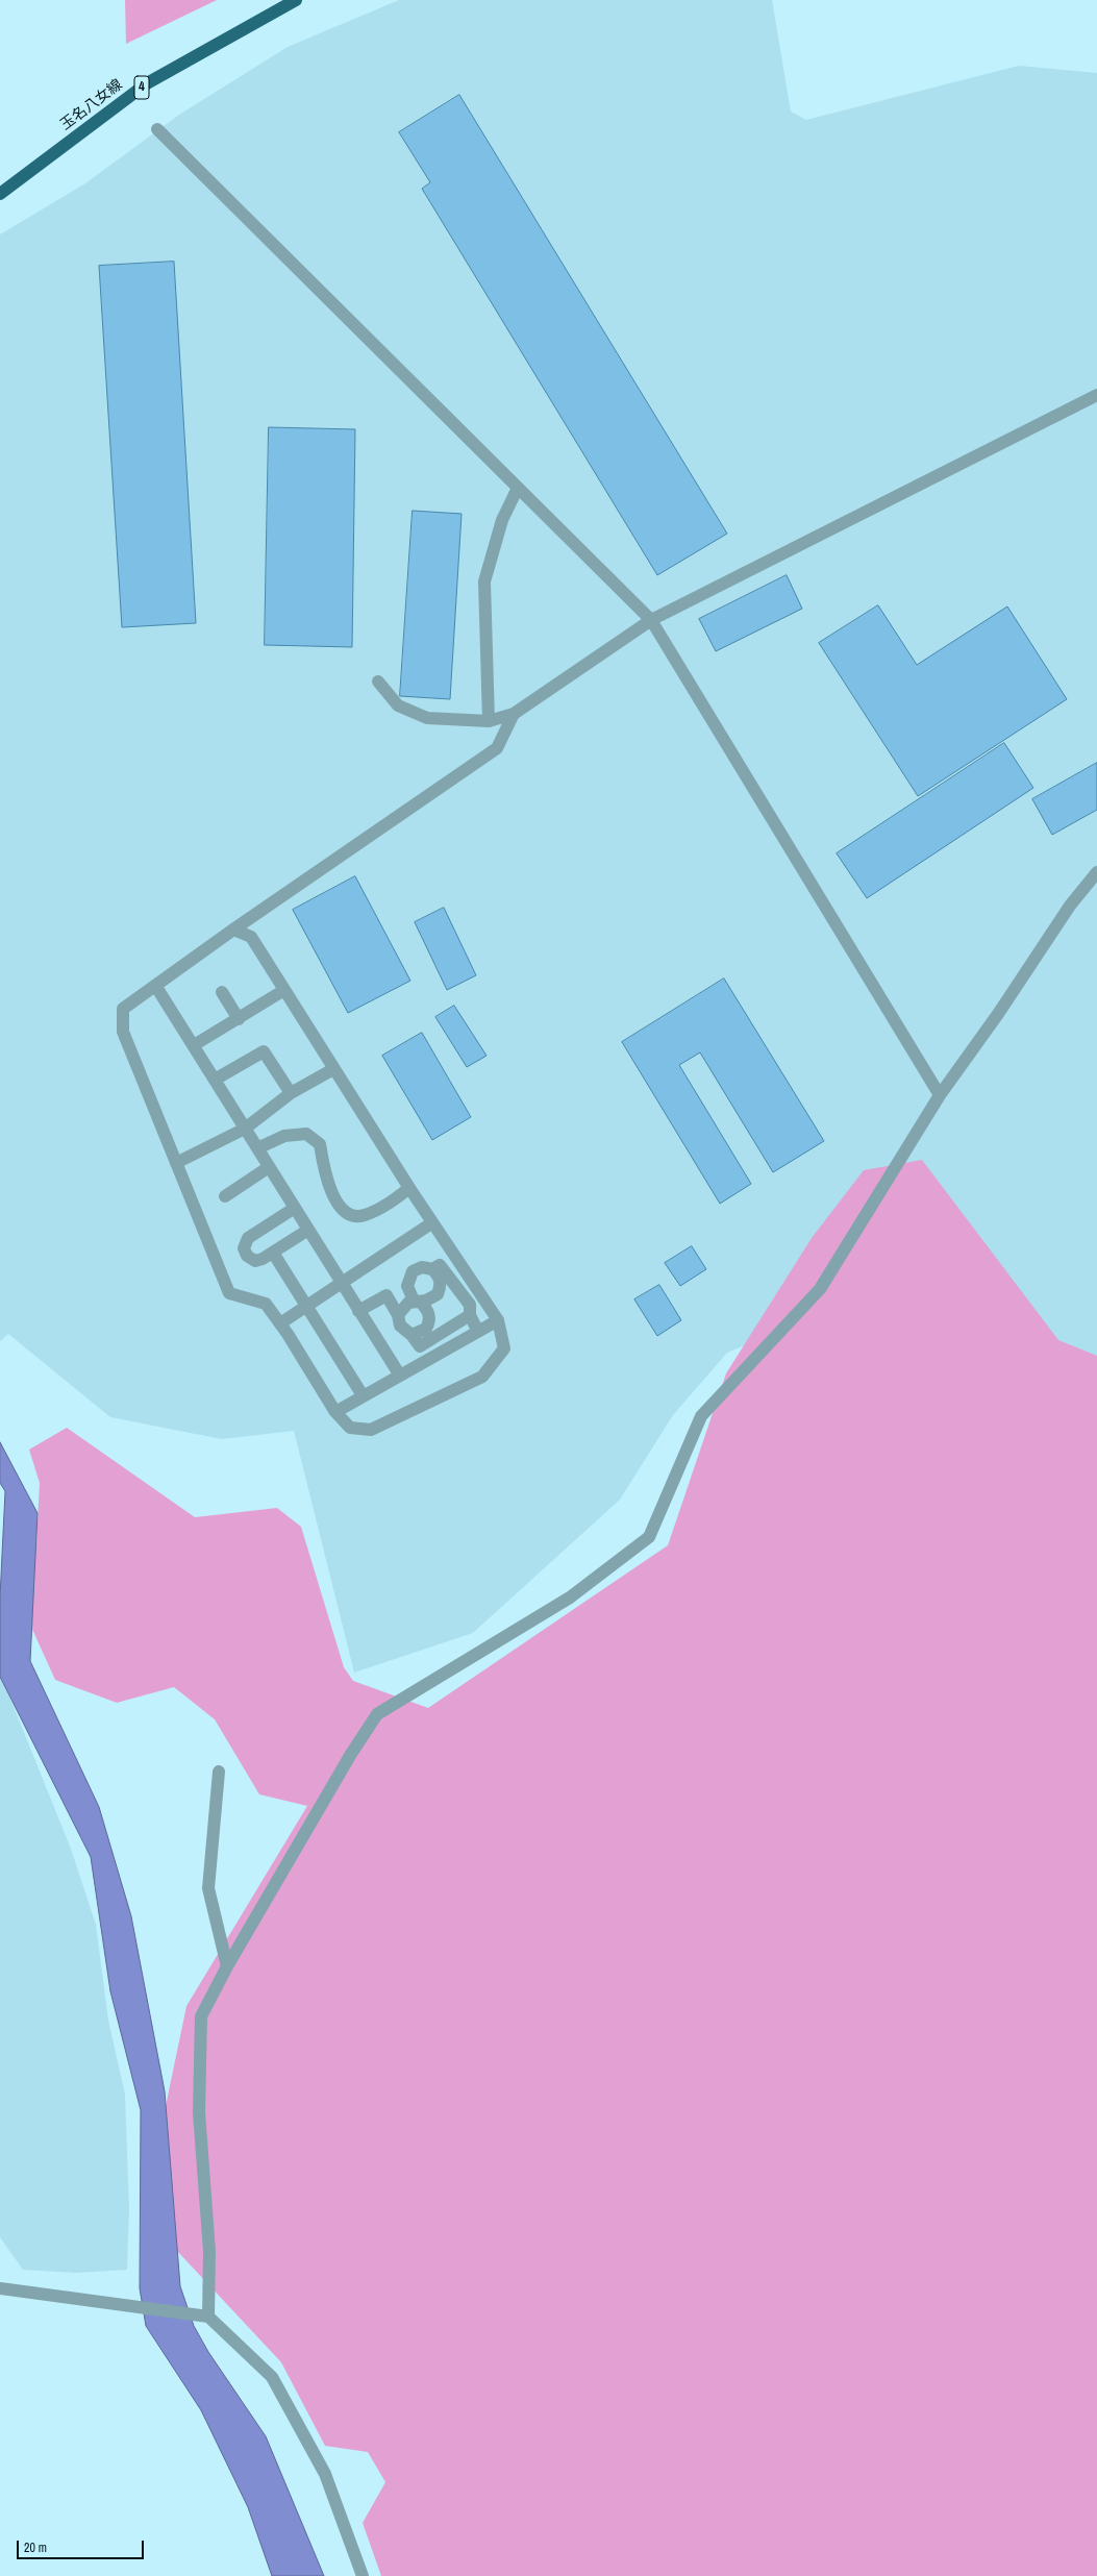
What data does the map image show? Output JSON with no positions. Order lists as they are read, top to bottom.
{
  "streets": {
    "main road": ["4", "玉名八女線"]
  },
  "scale_bar": "20 m"
}
